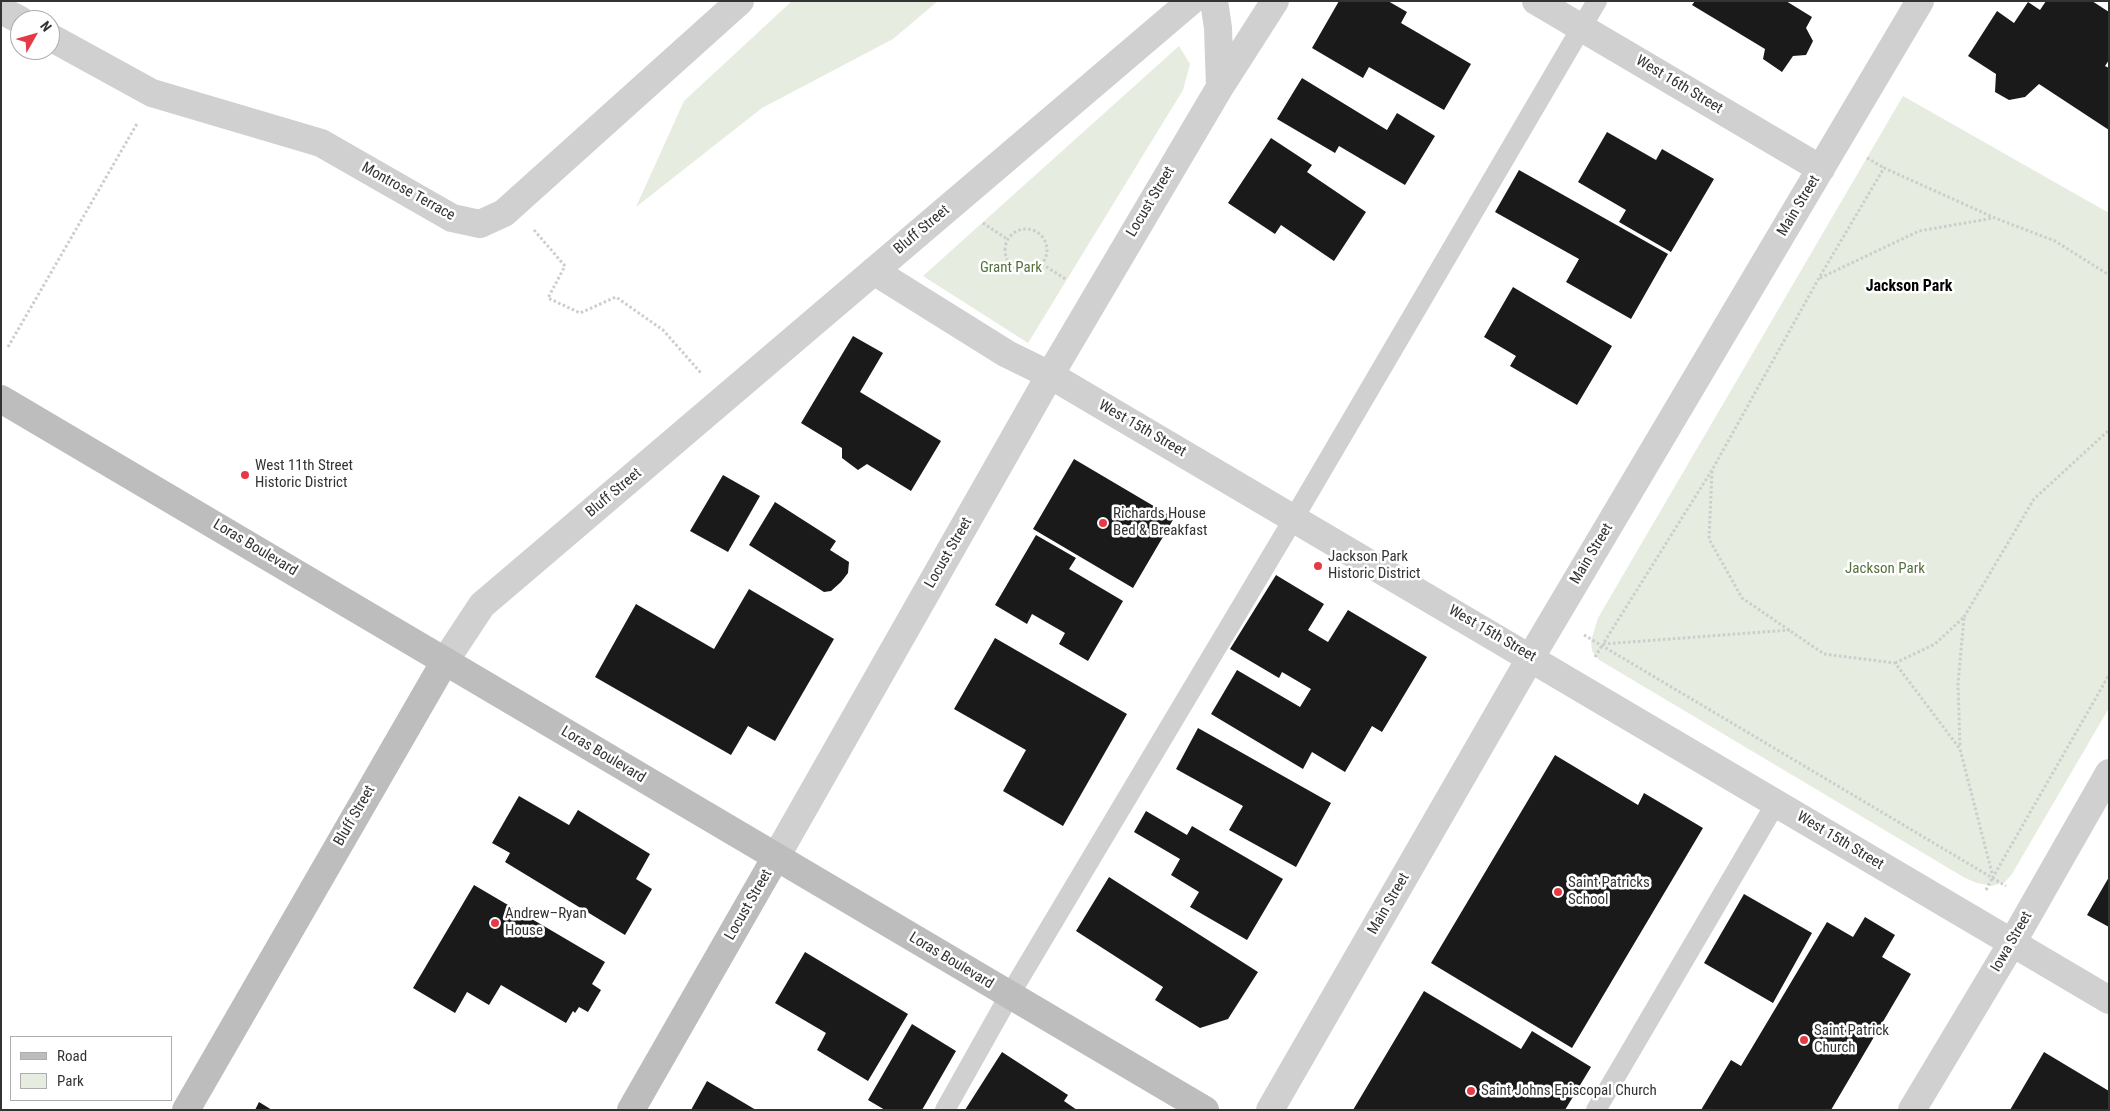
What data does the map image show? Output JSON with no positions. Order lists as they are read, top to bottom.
{
  "streets": {
    "main road": ["Locust Street", "Bluff Street", "Loras Boulevard"],
    "street": [
      "West 16th Street",
      "Montrose Terrace",
      "Main Street",
      "West 15th Street",
      "Iowa Street"
    ]
  },
  "crossings": [
    ["West 16th Street", "Main Street"],
    ["Locust Street", "West 15th Street"],
    ["Locust Street", "Loras Boulevard"],
    ["Main Street", "West 15th Street"],
    ["Bluff Street", "West 15th Street"],
    ["Bluff Street", "Loras Boulevard"],
    ["West 15th Street", "Iowa Street"]
  ],
  "districts": ["Jackson Park"],
  "parks": ["Grant Park", "Jackson Park"],
  "places": [
    "West 11th Street Historic District",
    "Richards House Bed & Breakfast",
    "Jackson Park Historic District",
    "Saint Patricks School",
    "Andrew–Ryan House",
    "Saint Patrick Church",
    "Saint Johns Episcopal Church"
  ],
  "legend": ["Road", "Park"],
  "north": "top right"
}
